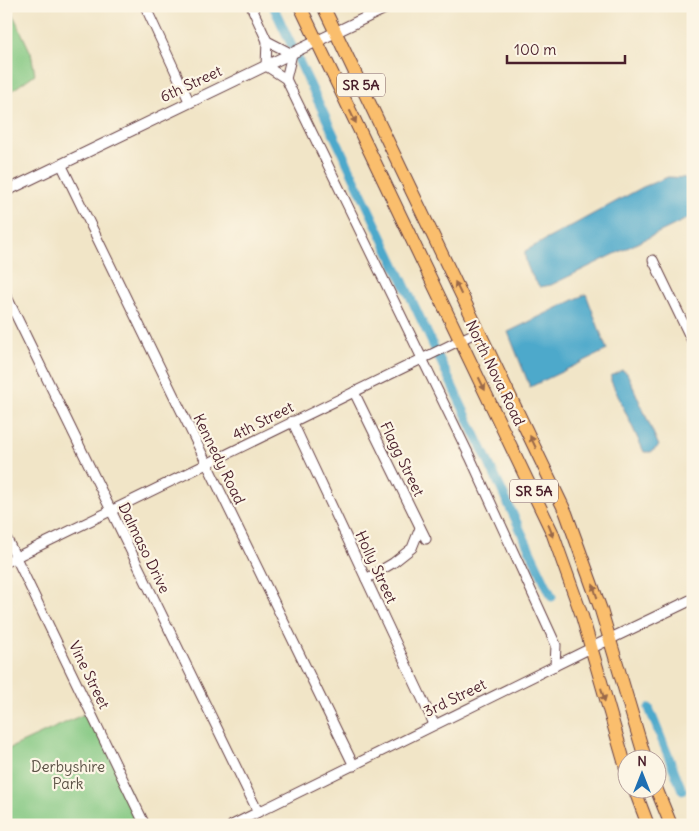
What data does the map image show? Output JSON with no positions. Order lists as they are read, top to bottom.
{
  "streets": {
    "main road": ["SR 5A", "North Nova Road"],
    "street": [
      "6th Street",
      "4th Street",
      "Kennedy Road",
      "Flagg Street",
      "Dalmaso Drive",
      "Holly Street",
      "Vine Street",
      "3rd Street"
    ]
  },
  "crossings": [
    ["6th Street", "North Nova Road"],
    ["6th Street", "Kennedy Road"],
    ["North Nova Road", "4th Street"],
    ["North Nova Road", "3rd Street"],
    ["4th Street", "Kennedy Road"],
    ["4th Street", "Flagg Street"],
    ["4th Street", "Dalmaso Drive"],
    ["4th Street", "Holly Street"],
    ["4th Street", "Vine Street"],
    ["Kennedy Road", "3rd Street"],
    ["Dalmaso Drive", "3rd Street"],
    ["Holly Street", "3rd Street"]
  ],
  "parks": ["Derbyshire Park"],
  "scale_bar": "100 m",
  "north": "top"
}
